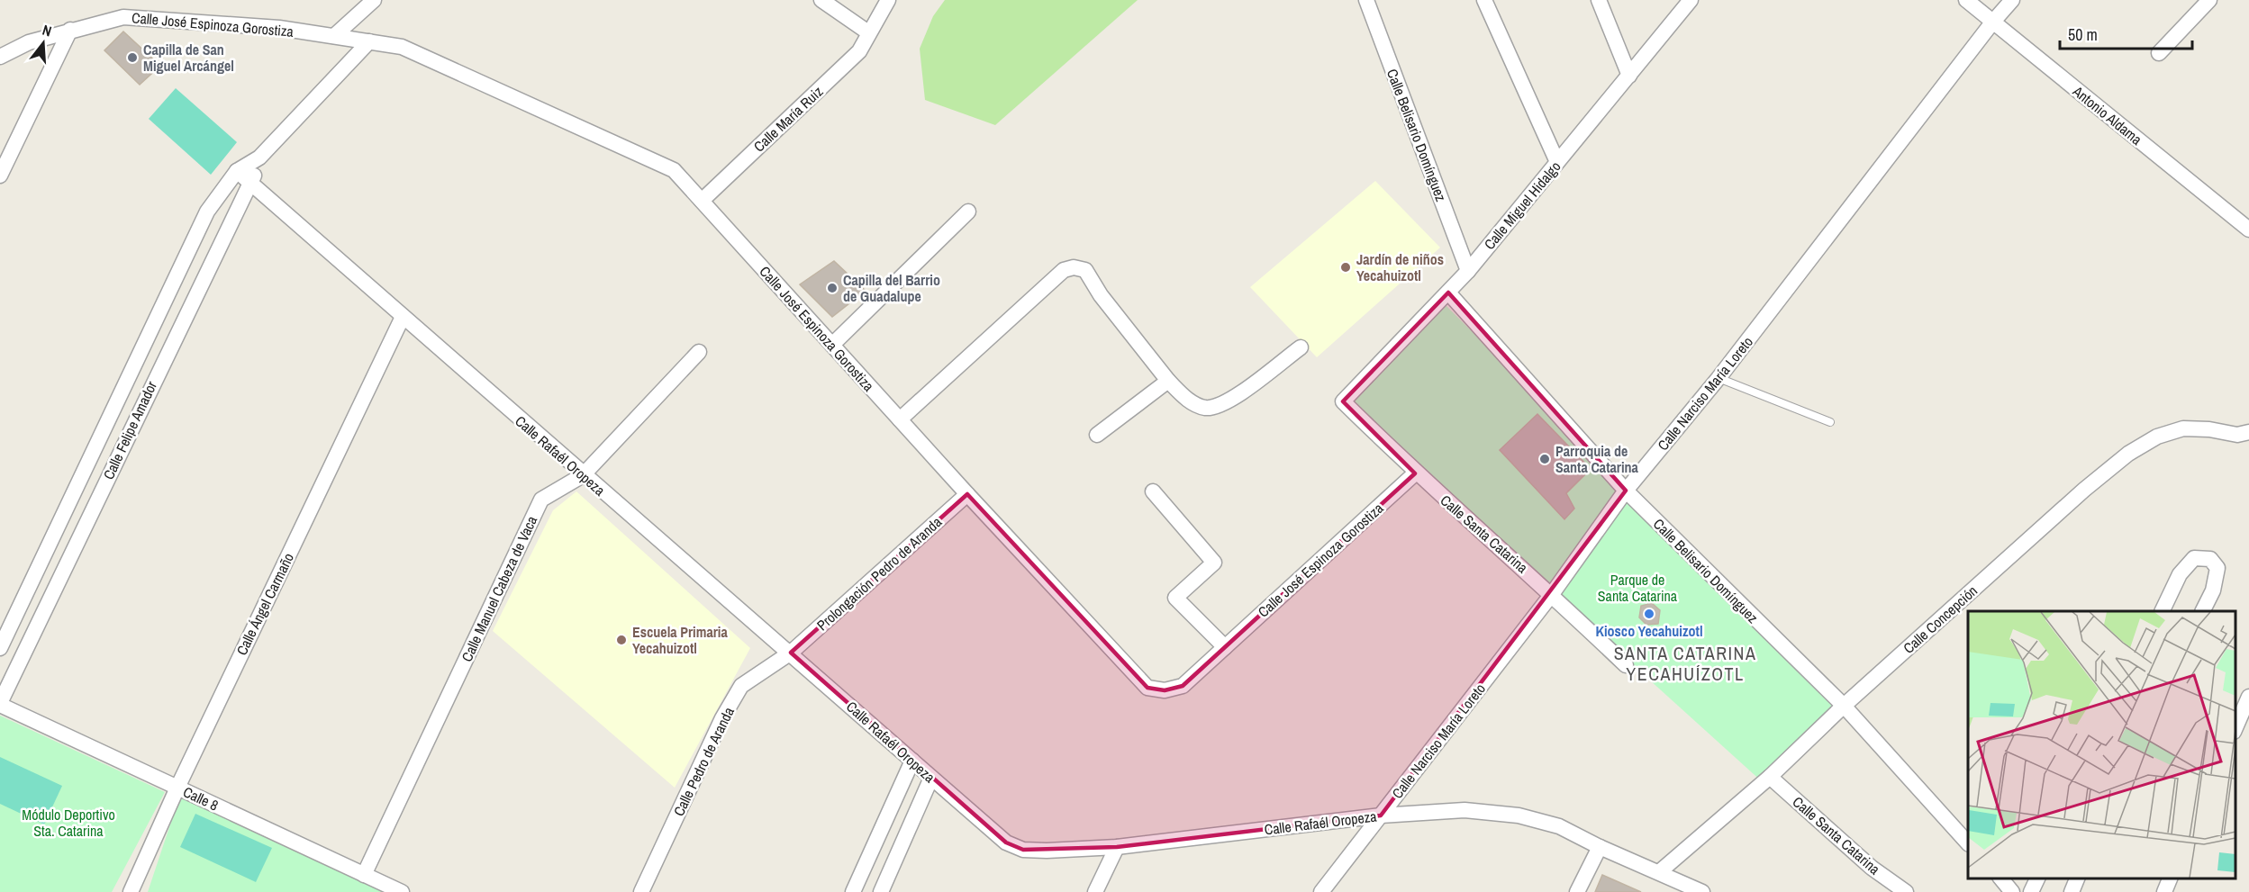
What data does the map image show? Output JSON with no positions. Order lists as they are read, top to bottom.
{
  "streets": {
    "street": [
      "Calle José Espinoza Gorostiza",
      "Antonio Aldama",
      "Calle María Ruiz",
      "Calle Belisario Domínguez",
      "Calle Miguel Hidalgo",
      "Calle Narciso María Loreto",
      "Calle Felipe Amador",
      "Calle Rafaél Oropeza",
      "Calle Santa Catarina",
      "Prolongación Pedro de Aranda",
      "Calle Manuel Cabeza de Vaca",
      "Calle Ángel Carmaño",
      "Calle Concepción",
      "Calle Pedro de Aranda",
      "Calle 8"
    ]
  },
  "crossings": [
    ["Calle José Espinoza Gorostiza", "Calle María Ruiz"],
    ["Calle José Espinoza Gorostiza", "Calle Felipe Amador"],
    ["Calle José Espinoza Gorostiza", "Calle Santa Catarina"],
    ["Calle José Espinoza Gorostiza", "Prolongación Pedro de Aranda"],
    ["Antonio Aldama", "Calle Narciso María Loreto"],
    ["Calle Belisario Domínguez", "Calle Miguel Hidalgo"],
    ["Calle Belisario Domínguez", "Calle Narciso María Loreto"],
    ["Calle Belisario Domínguez", "Calle Concepción"],
    ["Calle Miguel Hidalgo", "Calle Santa Catarina"],
    ["Calle Narciso María Loreto", "Calle Rafaél Oropeza"],
    ["Calle Narciso María Loreto", "Calle Santa Catarina"],
    ["Calle Felipe Amador", "Calle Rafaél Oropeza"],
    ["Calle Felipe Amador", "Calle 8"],
    ["Calle Rafaél Oropeza", "Prolongación Pedro de Aranda"],
    ["Calle Rafaél Oropeza", "Calle Manuel Cabeza de Vaca"],
    ["Calle Rafaél Oropeza", "Calle Ángel Carmaño"],
    ["Calle Rafaél Oropeza", "Calle Concepción"],
    ["Calle Rafaél Oropeza", "Calle Pedro de Aranda"],
    ["Calle Santa Catarina", "Calle Concepción"],
    ["Prolongación Pedro de Aranda", "Calle Pedro de Aranda"],
    ["Calle Manuel Cabeza de Vaca", "Calle 8"],
    ["Calle Ángel Carmaño", "Calle 8"]
  ],
  "districts": ["SANTA CATARINA YECAHUÍZOTL"],
  "parks": ["Parque de Santa Catarina", "Módulo Deportivo Sta. Catarina"],
  "places": [
    "Capilla de San Miguel Arcángel",
    "Jardín de niños Yecahuizotl",
    "Capilla del Barrio de Guadalupe",
    "Parroquia de Santa Catarina",
    "Kiosco Yecahuizotl",
    "Escuela Primaria Yecahuizotl"
  ],
  "scale_bar": "50 m",
  "north": "top"
}
